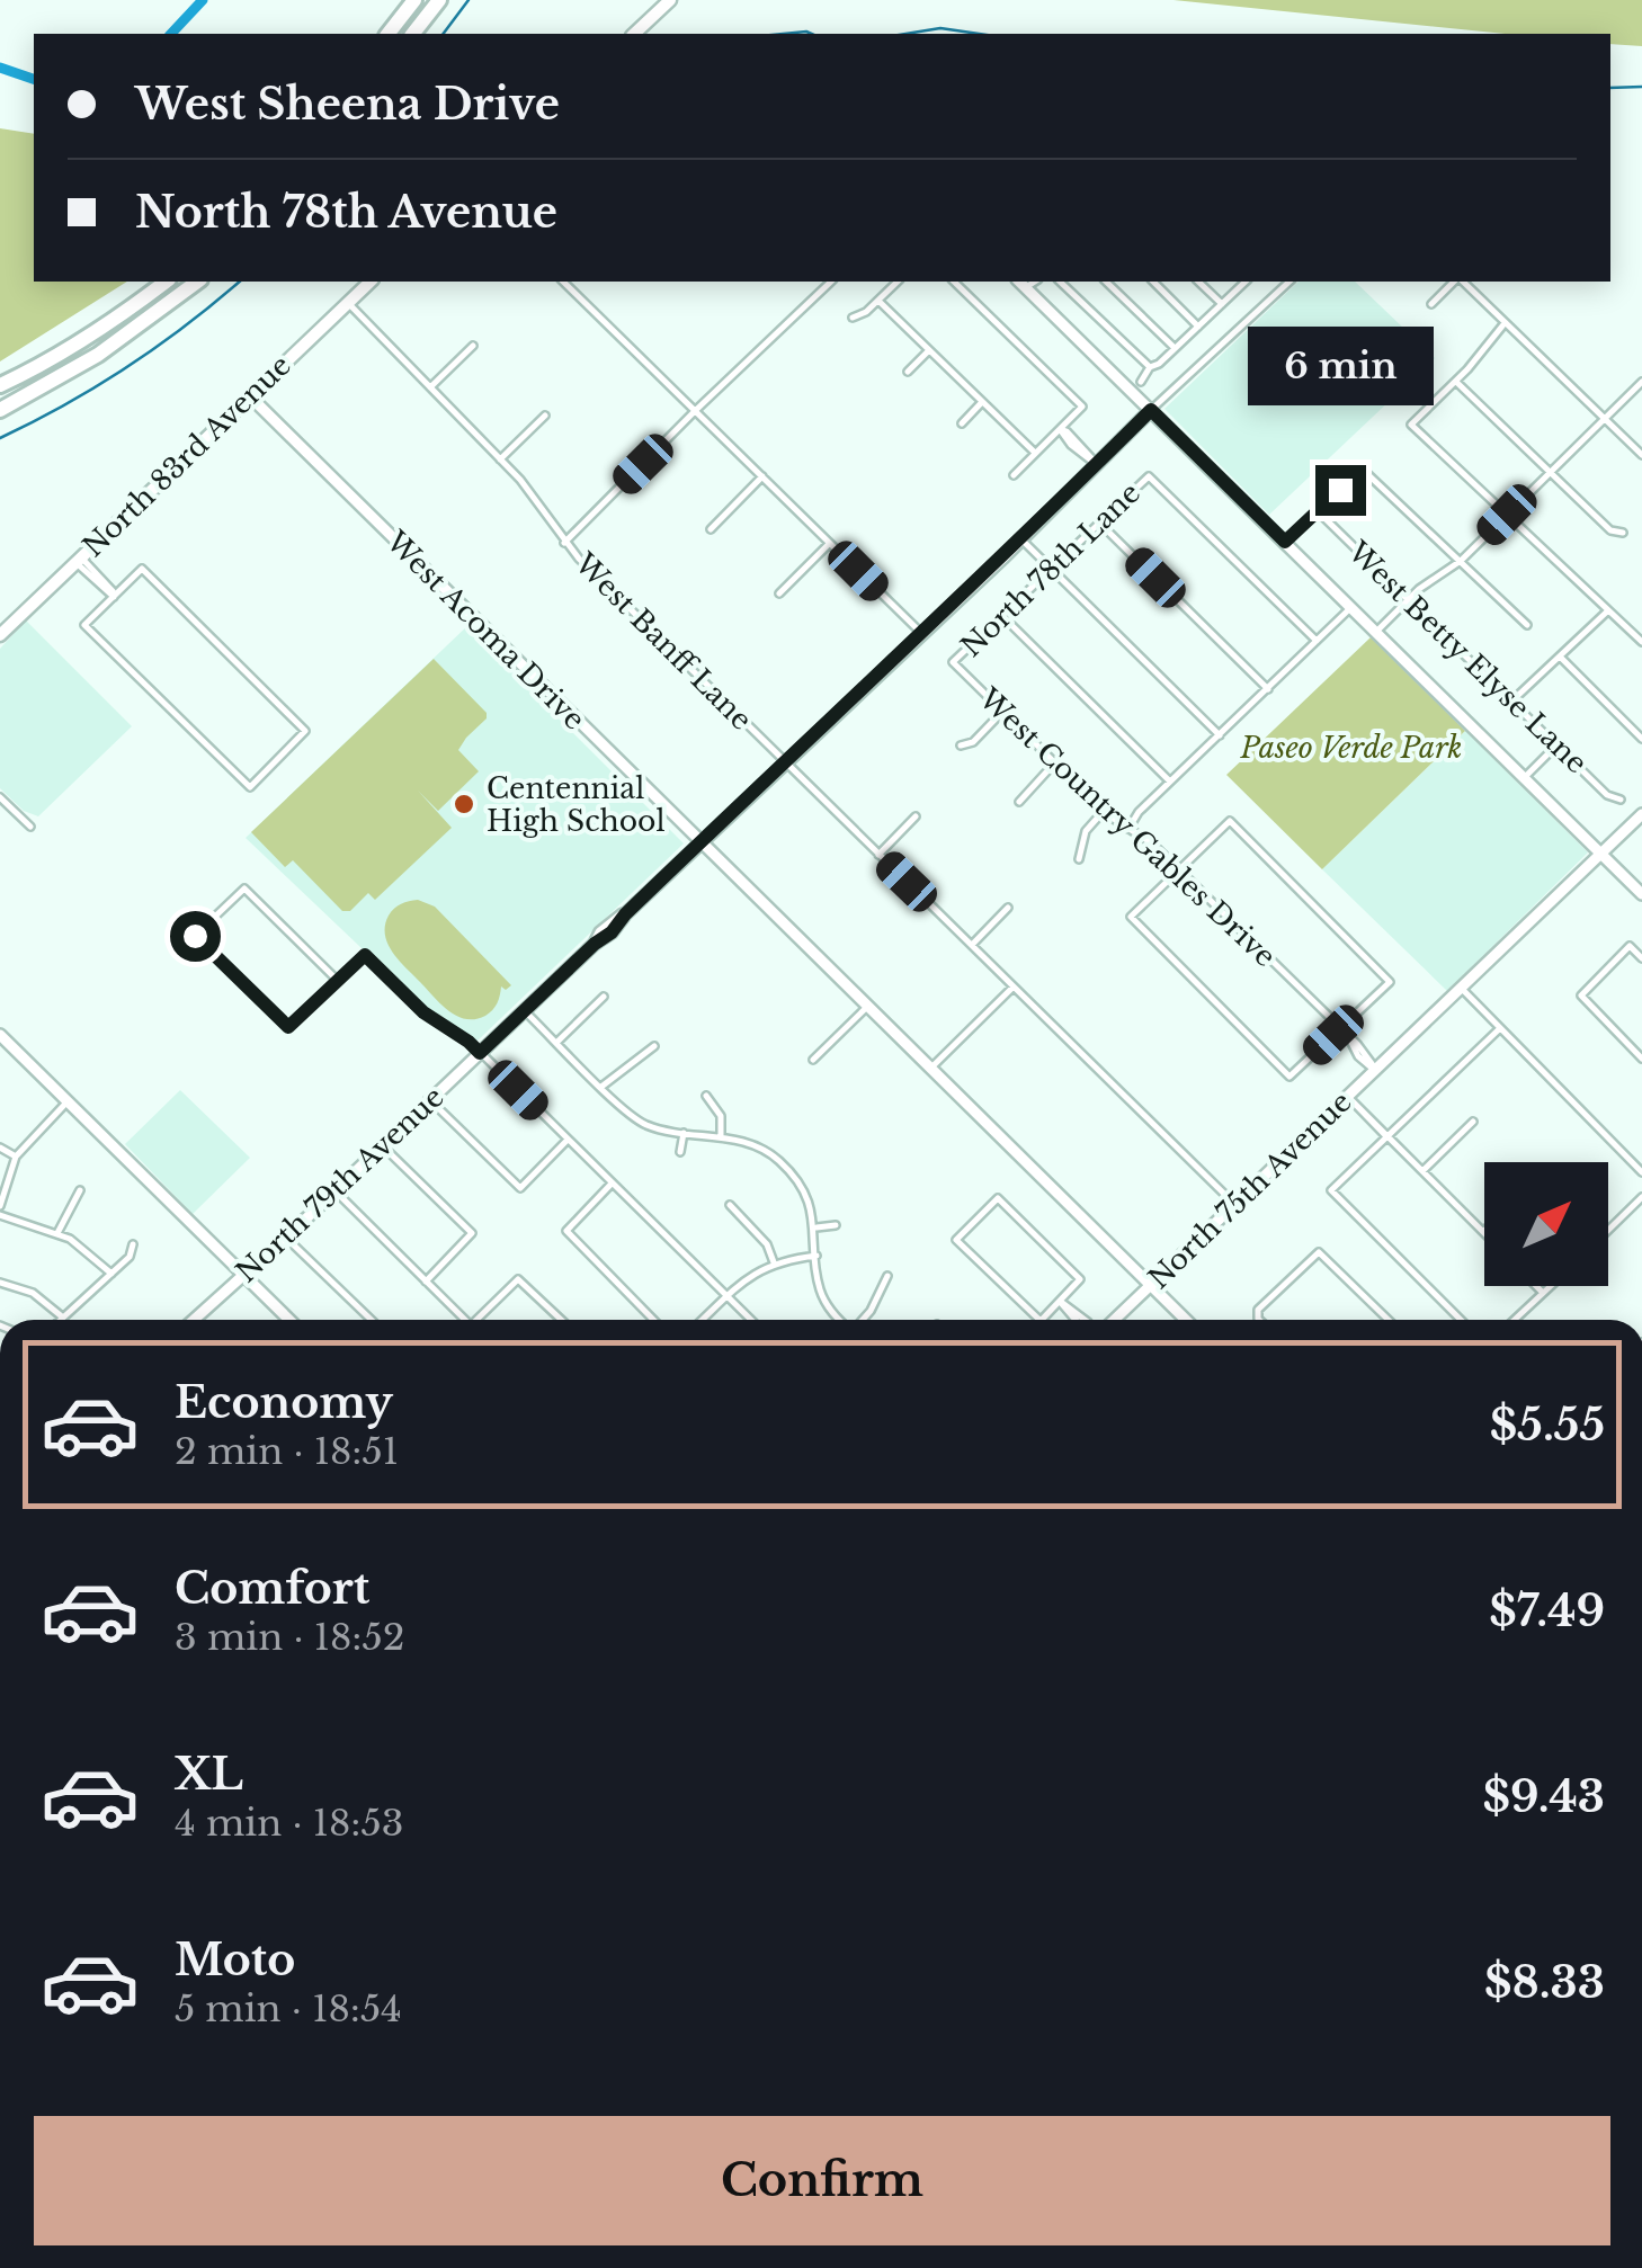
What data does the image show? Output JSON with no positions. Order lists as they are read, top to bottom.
{
  "streets": {
    "main road": ["North 83rd Avenue"],
    "street": [
      "North 78th Lane",
      "West Acoma Drive",
      "West Banff Lane",
      "West Betty Elyse Lane",
      "West Country Gables Drive",
      "North 79th Avenue",
      "North 75th Avenue"
    ]
  },
  "crossings": [
    ["North 83rd Avenue", "West Acoma Drive"],
    ["North 83rd Avenue", "West Banff Lane"],
    ["North 78th Lane", "West Country Gables Drive"],
    ["West Acoma Drive", "North 79th Avenue"],
    ["West Acoma Drive", "North 75th Avenue"],
    ["West Banff Lane", "North 79th Avenue"],
    ["West Banff Lane", "North 75th Avenue"],
    ["West Country Gables Drive", "North 75th Avenue"]
  ],
  "parks": ["Paseo Verde Park"],
  "places": ["Centennial High School"],
  "north": "top right",
  "page": {
    "banner": ["West Sheena Drive", "North 78th Avenue"],
    "bubble": "6 min",
    "list": [
      {
        "name": "Economy",
        "note": "2 min · 18:51",
        "value": "$5.55"
      },
      {
        "name": "Comfort",
        "note": "3 min · 18:52",
        "value": "$7.49"
      },
      {
        "name": "XL",
        "note": "4 min · 18:53",
        "value": "$9.43"
      },
      {
        "name": "Moto",
        "note": "5 min · 18:54",
        "value": "$8.33"
      }
    ],
    "buttons": "Confirm"
  }
}
